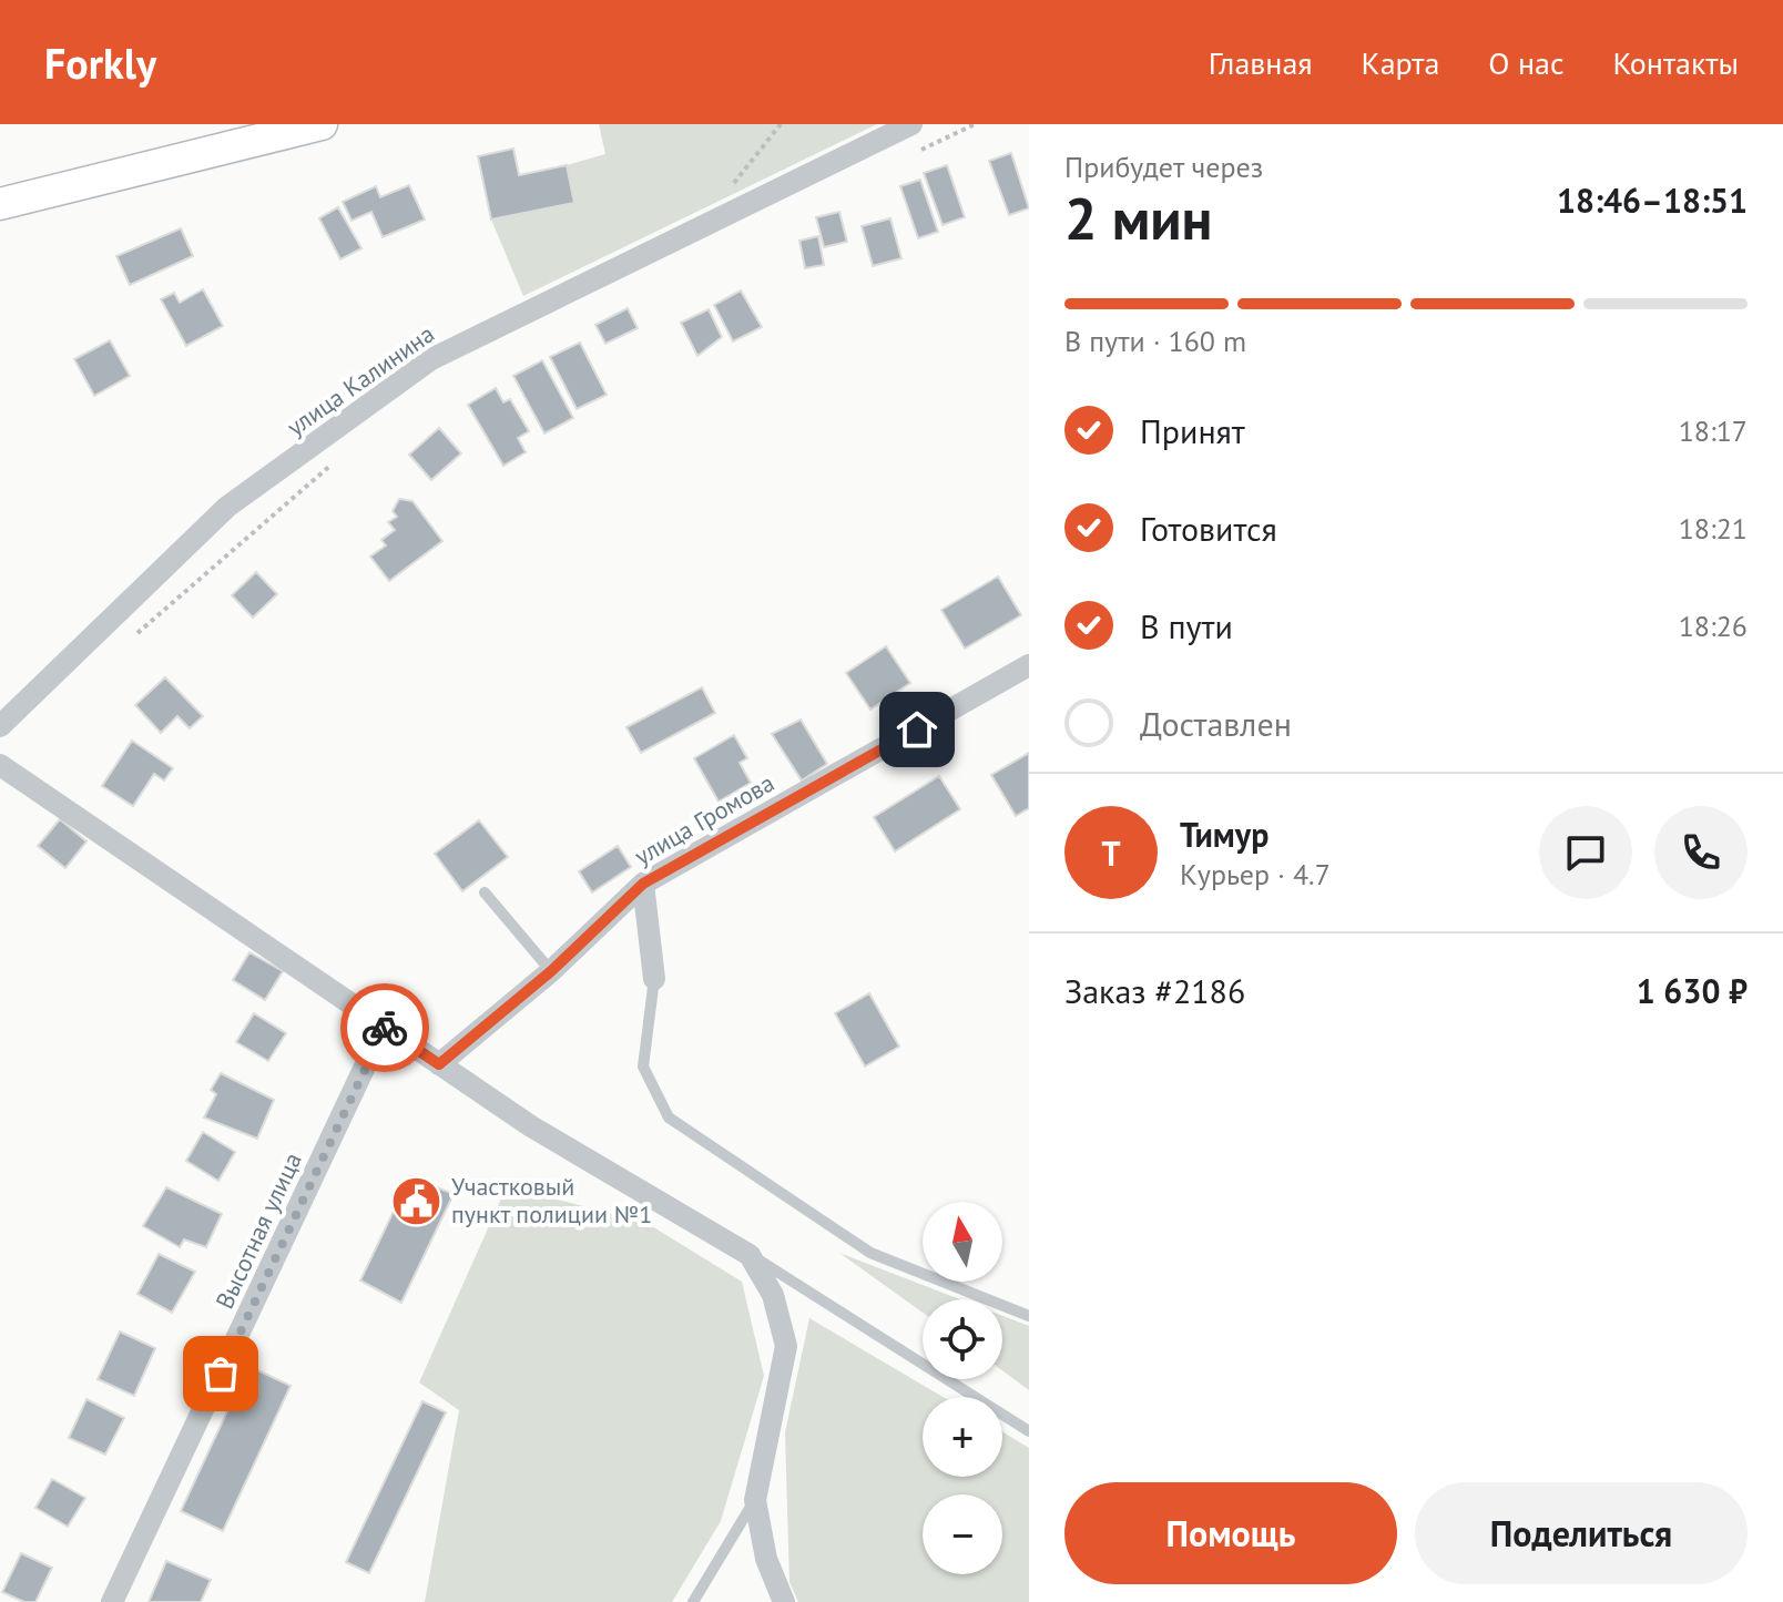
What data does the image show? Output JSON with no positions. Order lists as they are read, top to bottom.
{
  "streets": {
    "street": ["улица Калинина", "улица Громова", "Высотная улица"]
  },
  "places": {
    "public building": ["Участковый пункт полиции №1"]
  },
  "north": "top",
  "page": {
    "header": "Forkly",
    "nav": [
      "Главная",
      "Карта",
      "О нас",
      "Контакты"
    ],
    "heading": ["2 мин", "Прибудет через", "18:46–18:51"],
    "panel": [
      "Тимур",
      "Курьер · 4.7",
      "Заказ #2186",
      "1 630 ₽"
    ],
    "bar": "В пути · 160 m",
    "list": [
      ["Принят", "18:17"],
      ["Готовится", "18:21"],
      ["В пути", "18:26"],
      "Доставлен"
    ],
    "round": "Т",
    "map_buttons": ["+", "−"],
    "buttons": ["Помощь", "Поделиться"]
  }
}
